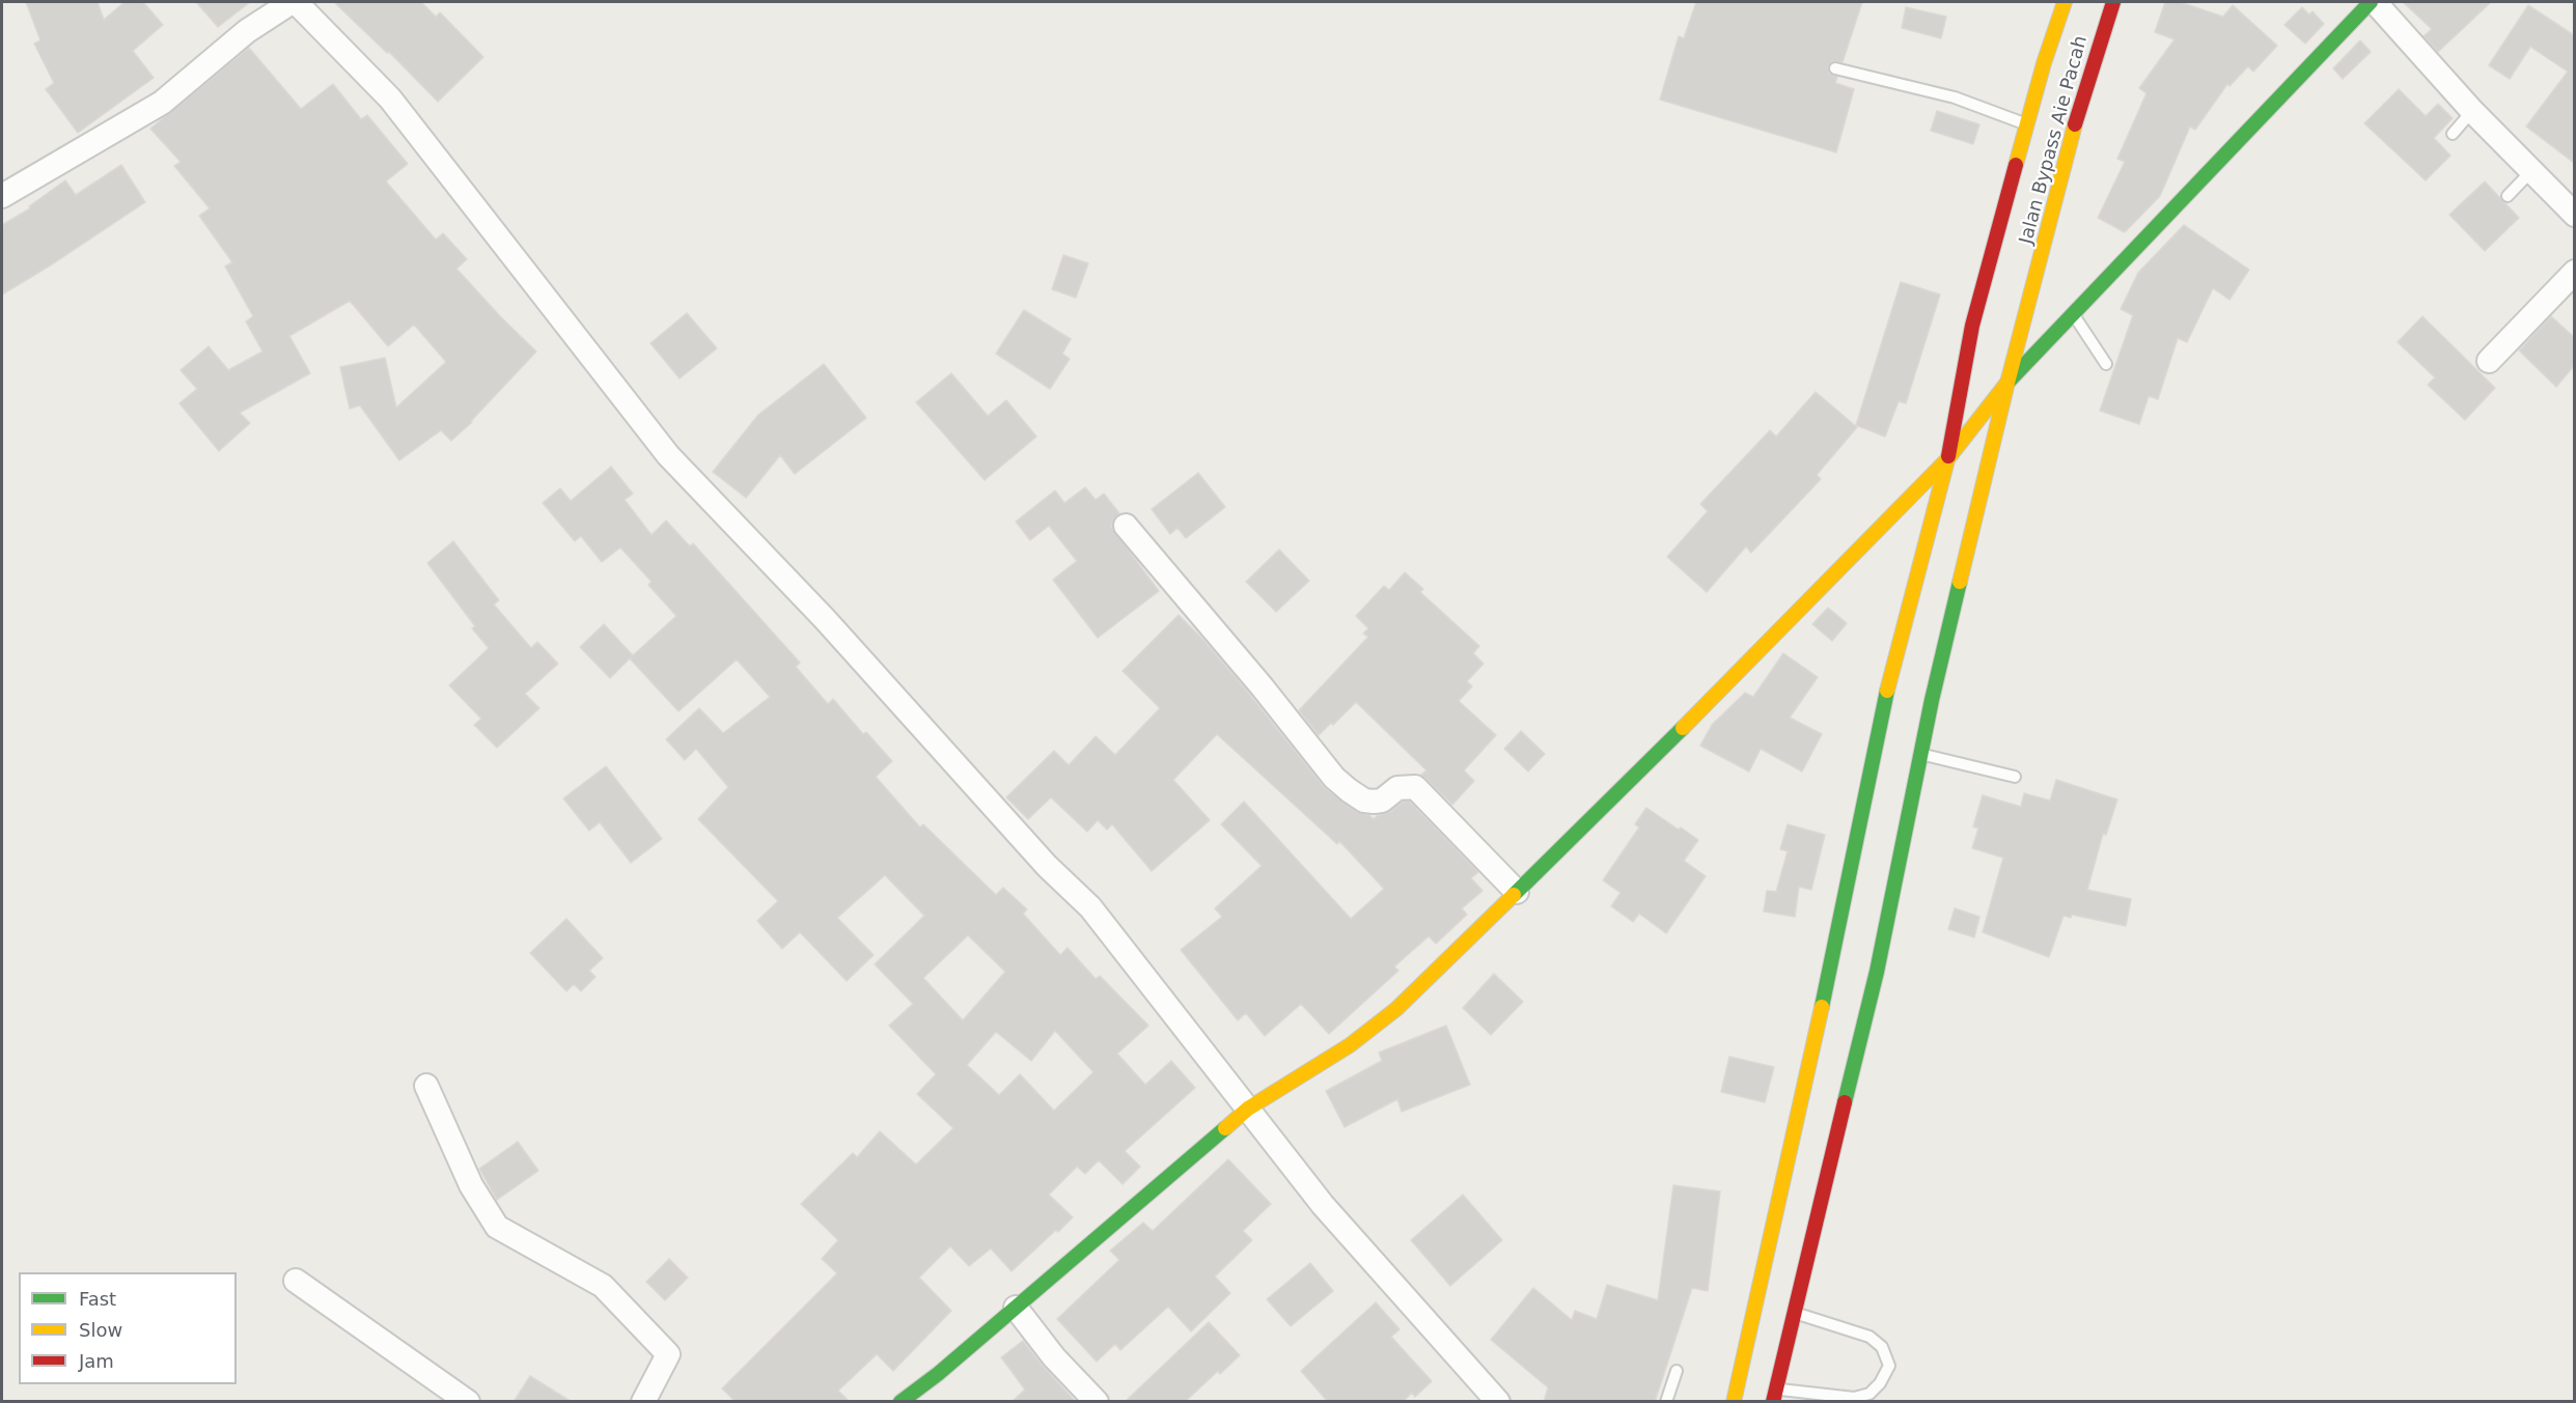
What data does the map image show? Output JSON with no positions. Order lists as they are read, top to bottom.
{
  "streets": {
    "main road": ["Jalan Bypass Aie Pacah"]
  },
  "legend": ["Fast", "Slow", "Jam"]
}
